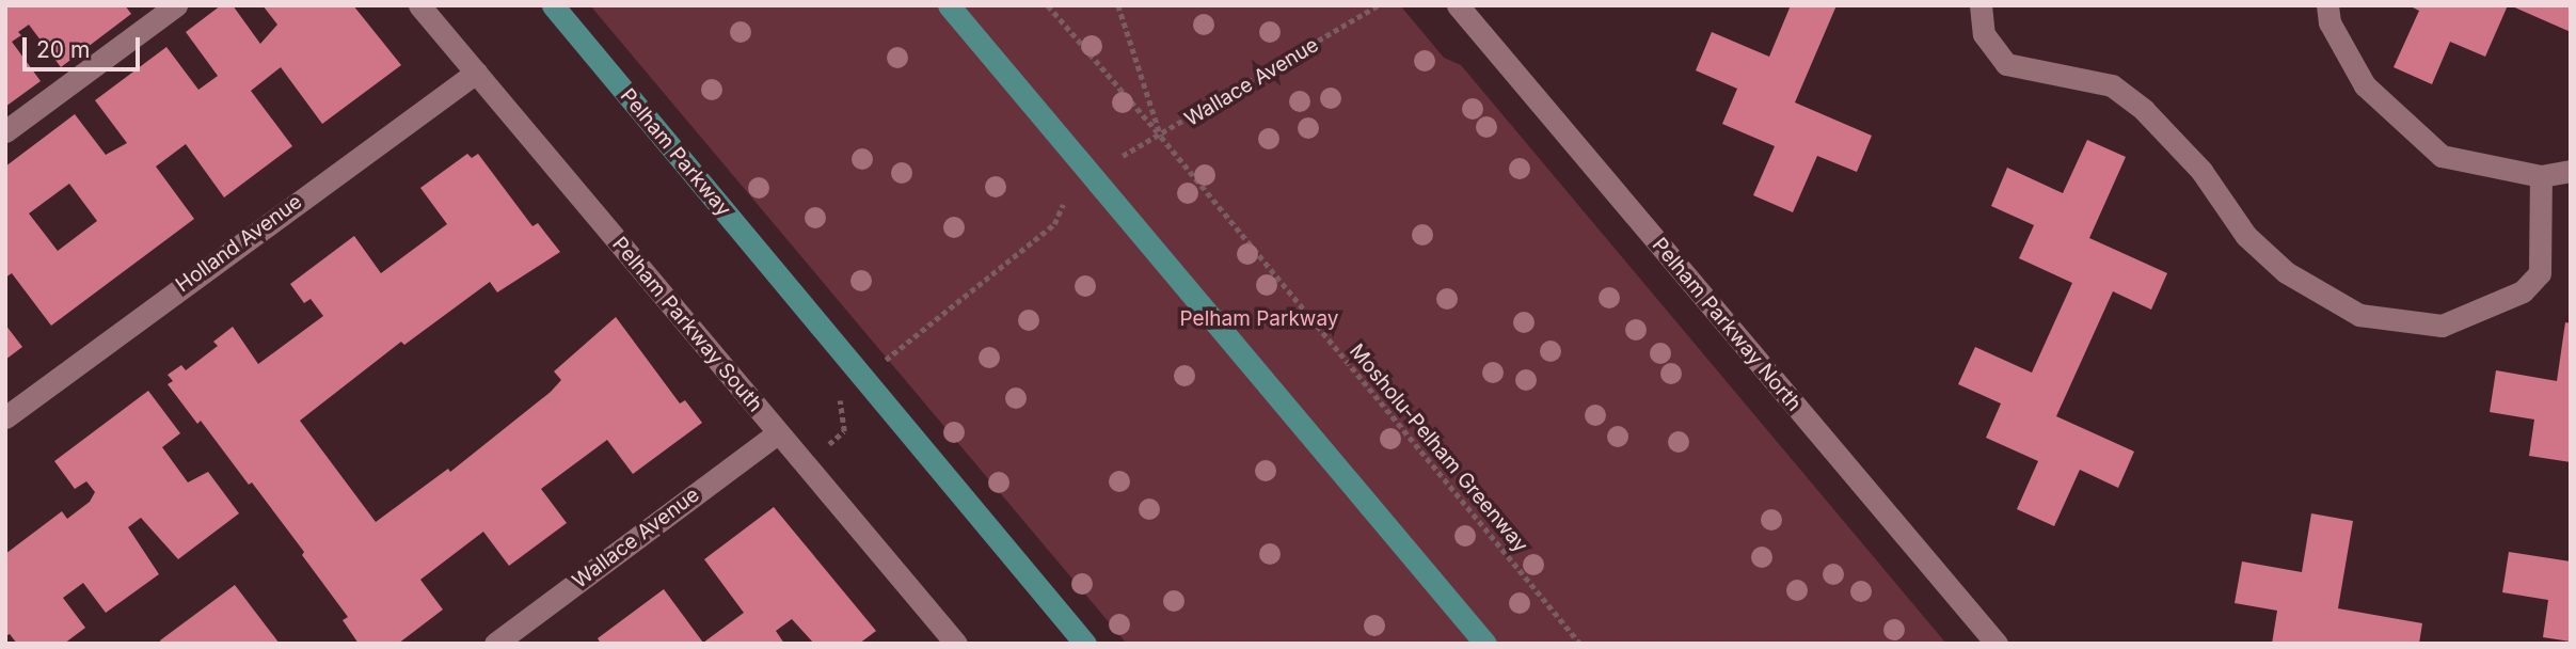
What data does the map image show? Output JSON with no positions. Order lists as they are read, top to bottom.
{
  "streets": {
    "main road": ["Pelham Parkway"],
    "street": [
      "Wallace Avenue",
      "Holland Avenue",
      "Pelham Parkway South",
      "Pelham Parkway North"
    ],
    "path": ["Mosholu-Pelham Greenway"]
  },
  "crossings": [
    ["Wallace Avenue", "Pelham Parkway South"],
    ["Wallace Avenue", "Mosholu-Pelham Greenway"],
    ["Holland Avenue", "Pelham Parkway South"]
  ],
  "parks": ["Pelham Parkway"],
  "scale_bar": "20 m"
}
